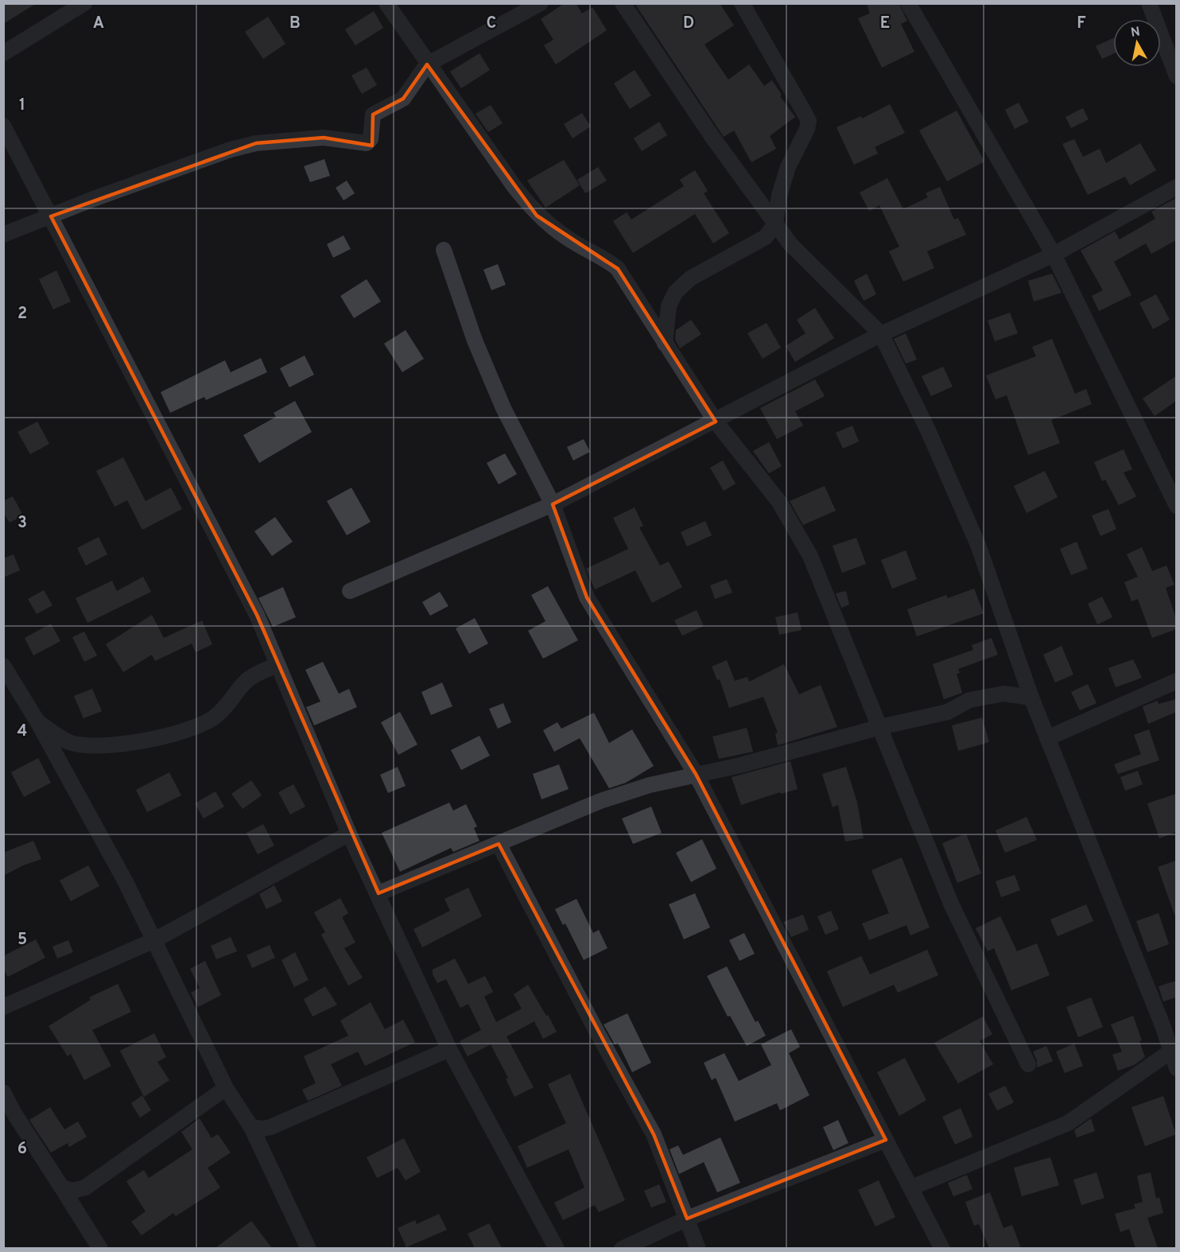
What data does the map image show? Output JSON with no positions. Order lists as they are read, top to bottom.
{
  "north": "top",
  "grid": {
    "columns": [
      "A",
      "B",
      "C",
      "D",
      "E",
      "F"
    ],
    "rows": [
      "1",
      "2",
      "3",
      "4",
      "5",
      "6"
    ]
  }
}
